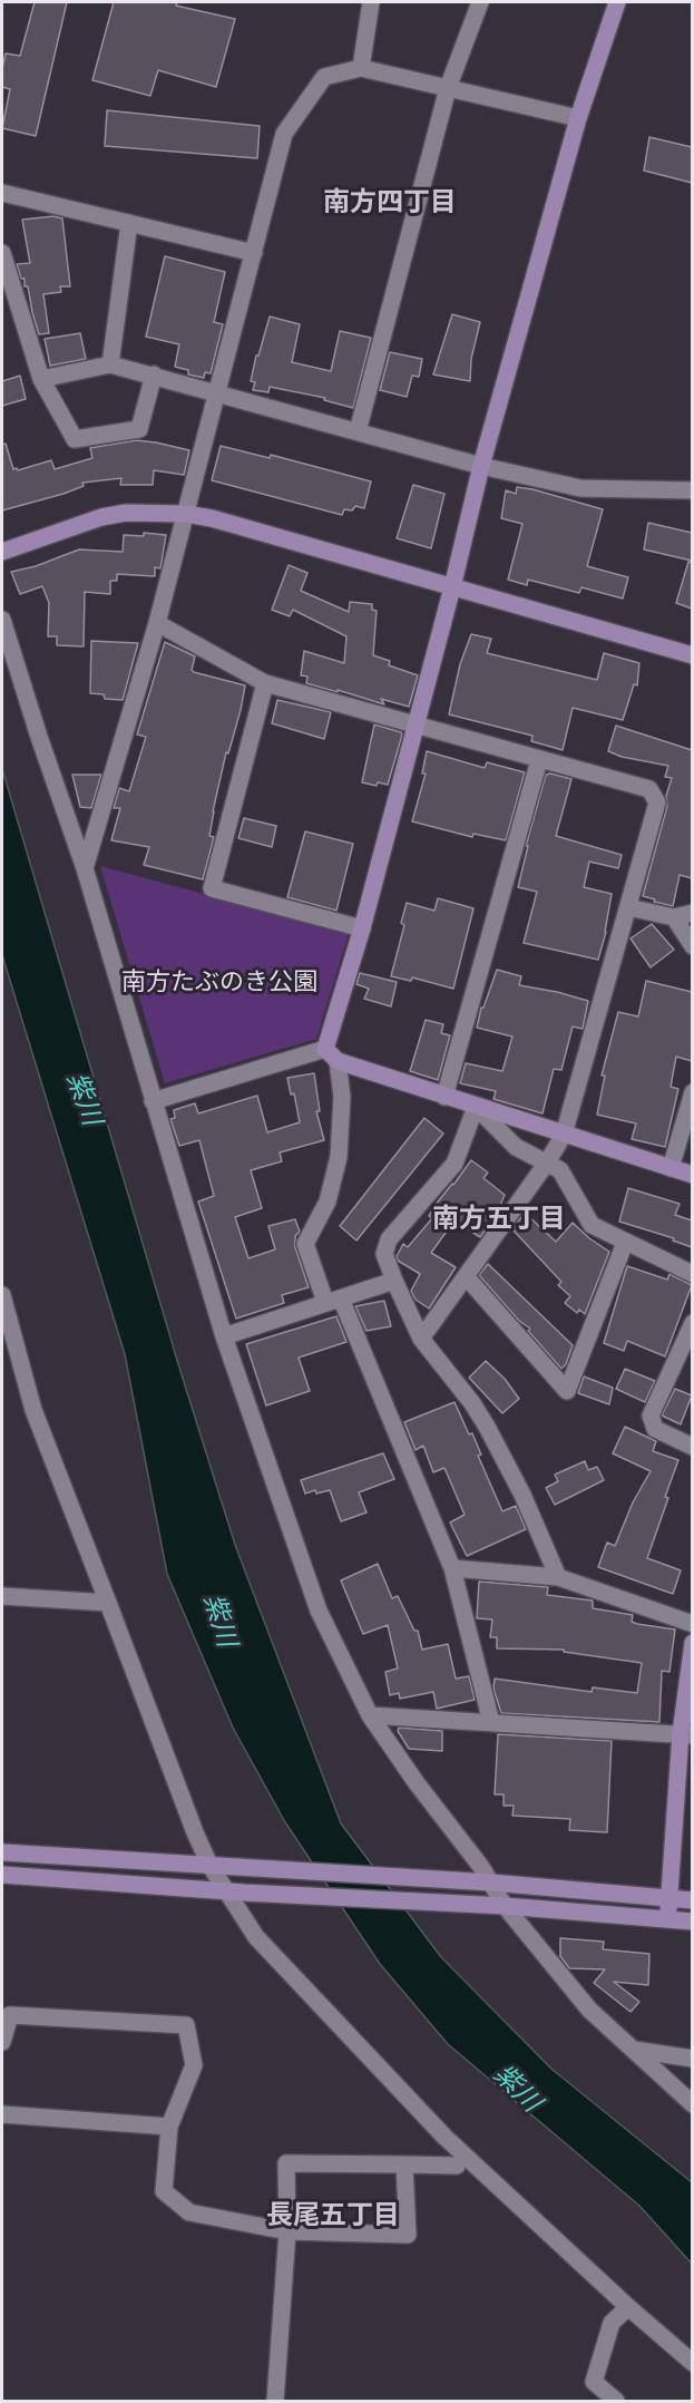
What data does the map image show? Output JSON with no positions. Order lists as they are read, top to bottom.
{
  "districts": ["南方四丁目", "南方五丁目", "長尾五丁目"],
  "water": ["紫川"],
  "parks": ["南方たぶのき公園"]
}
